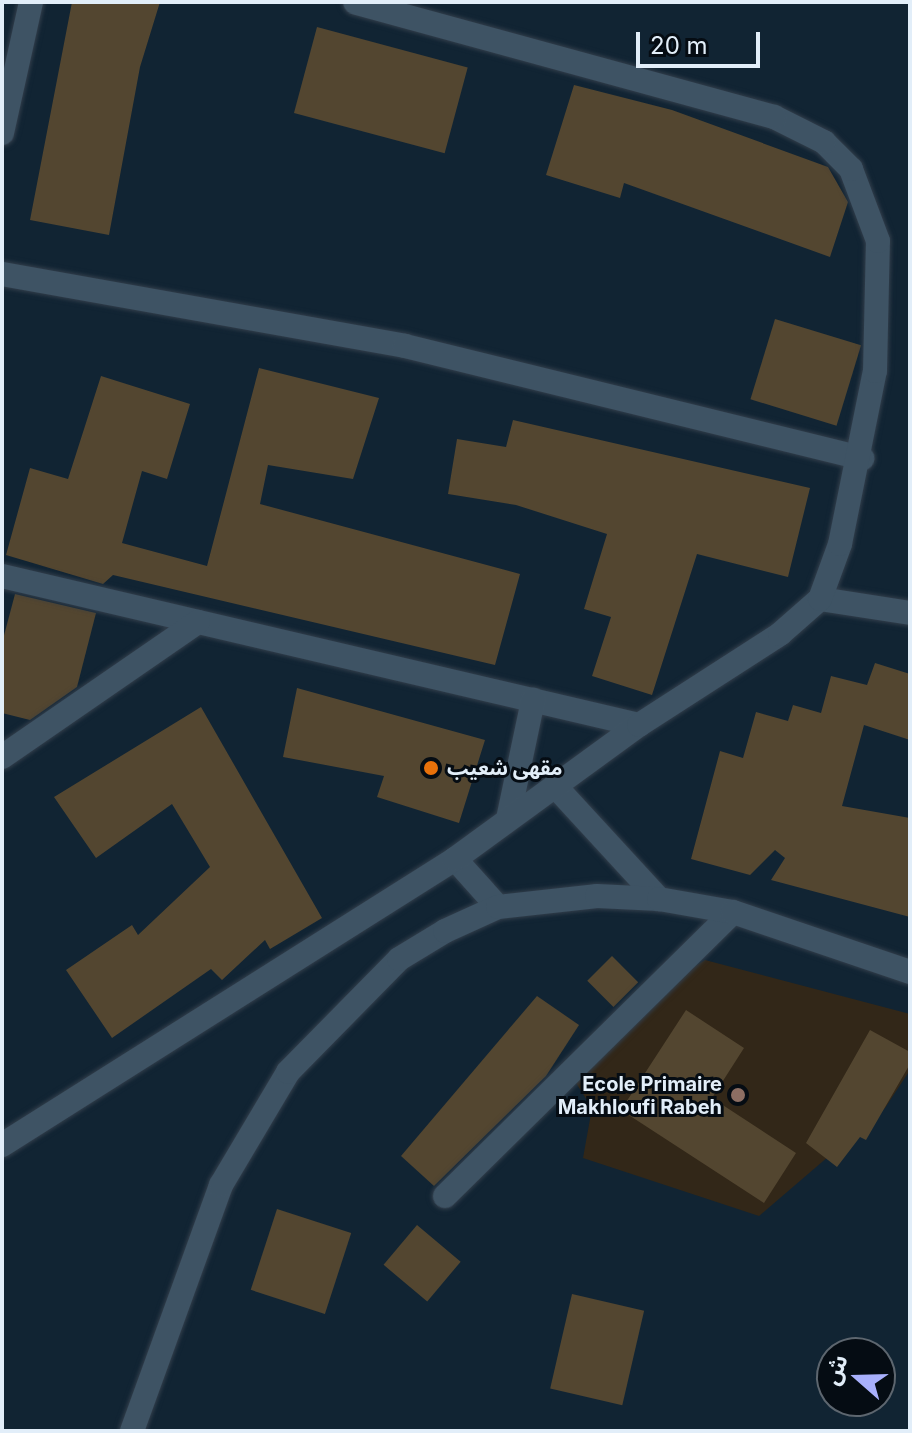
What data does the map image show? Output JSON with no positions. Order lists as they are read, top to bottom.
{
  "places": ["مقهى شعيب", "Ecole Primaire Makhloufi Rabeh"],
  "scale_bar": "20 m",
  "north": "left"
}
